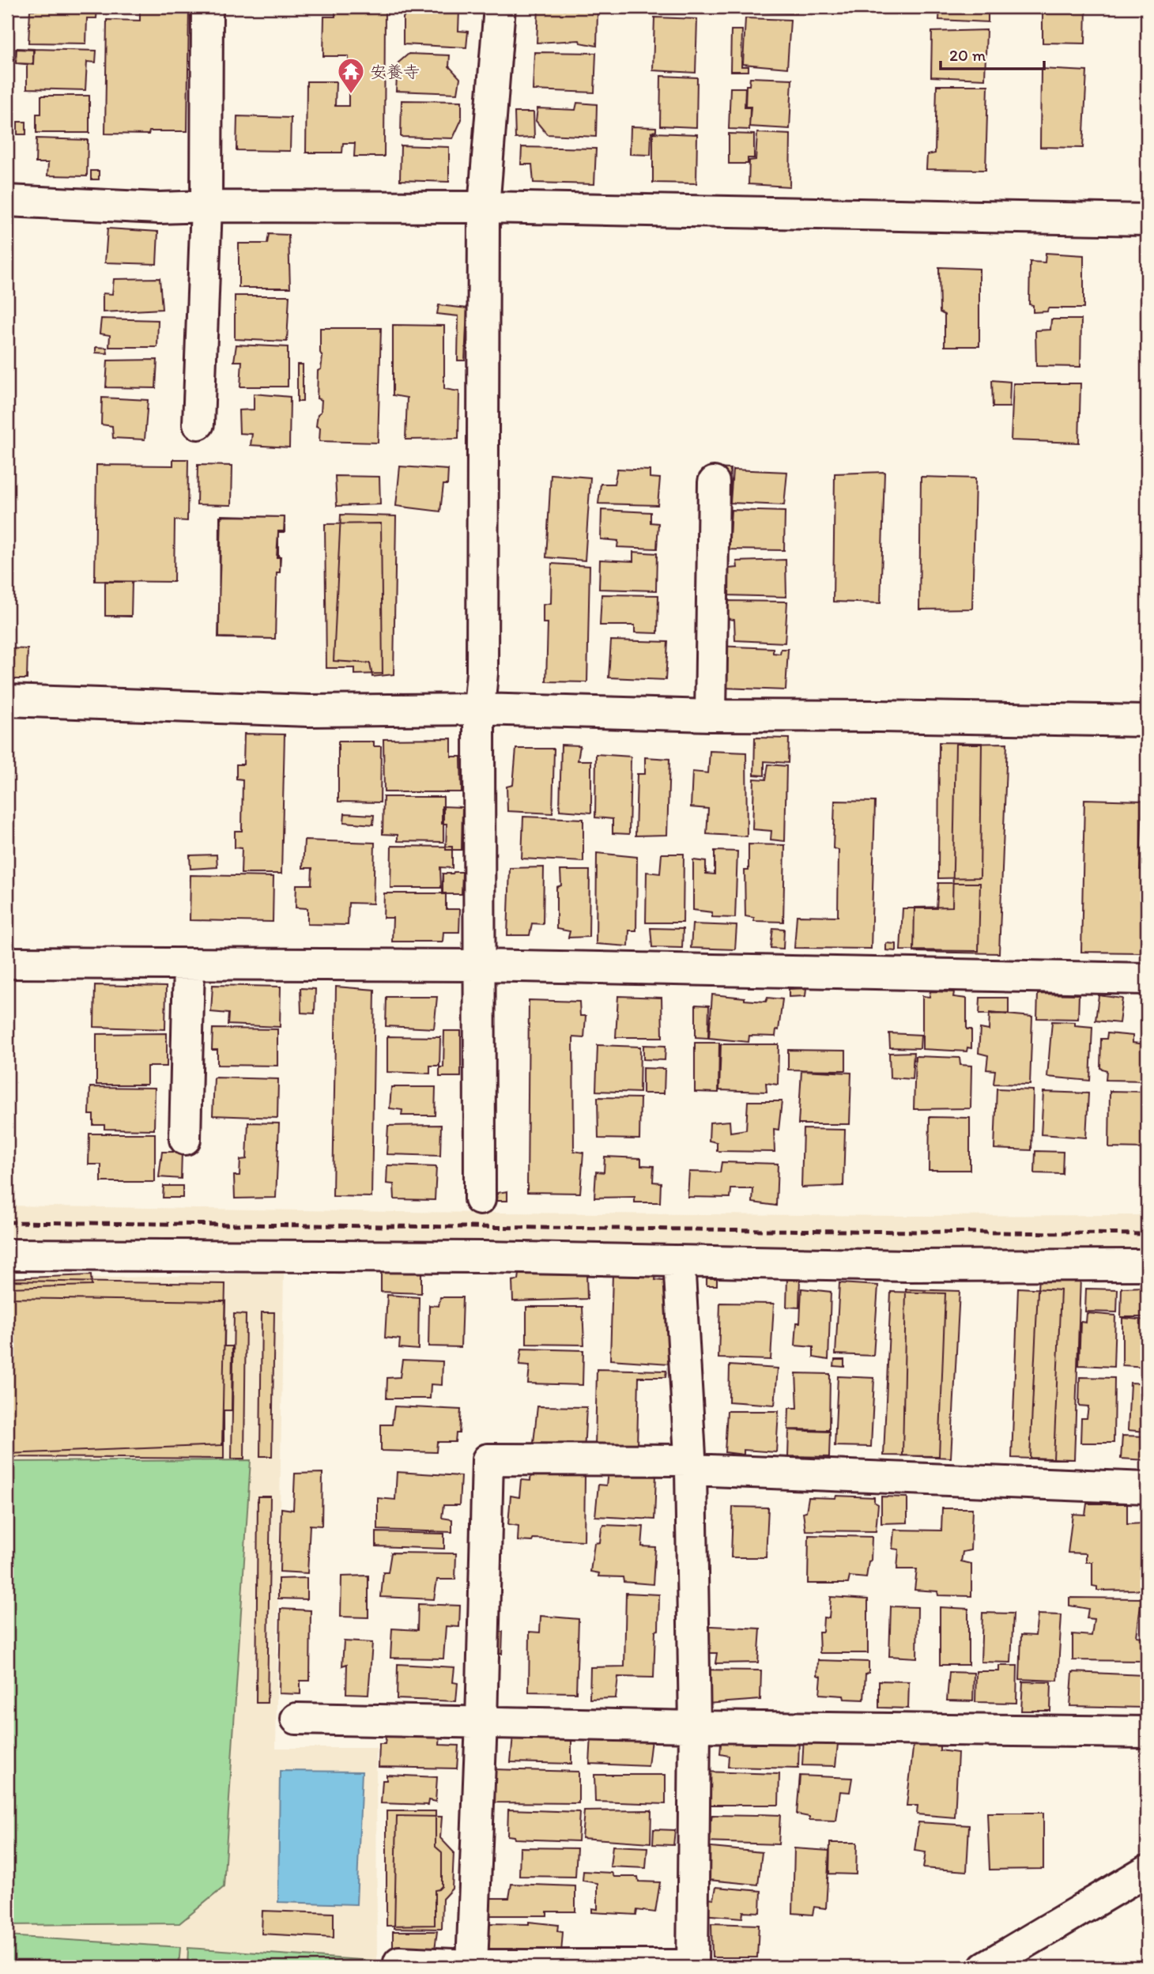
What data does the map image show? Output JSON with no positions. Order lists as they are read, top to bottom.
{
  "places": {
    "temple": ["安養寺"]
  },
  "scale_bar": "20 m"
}
